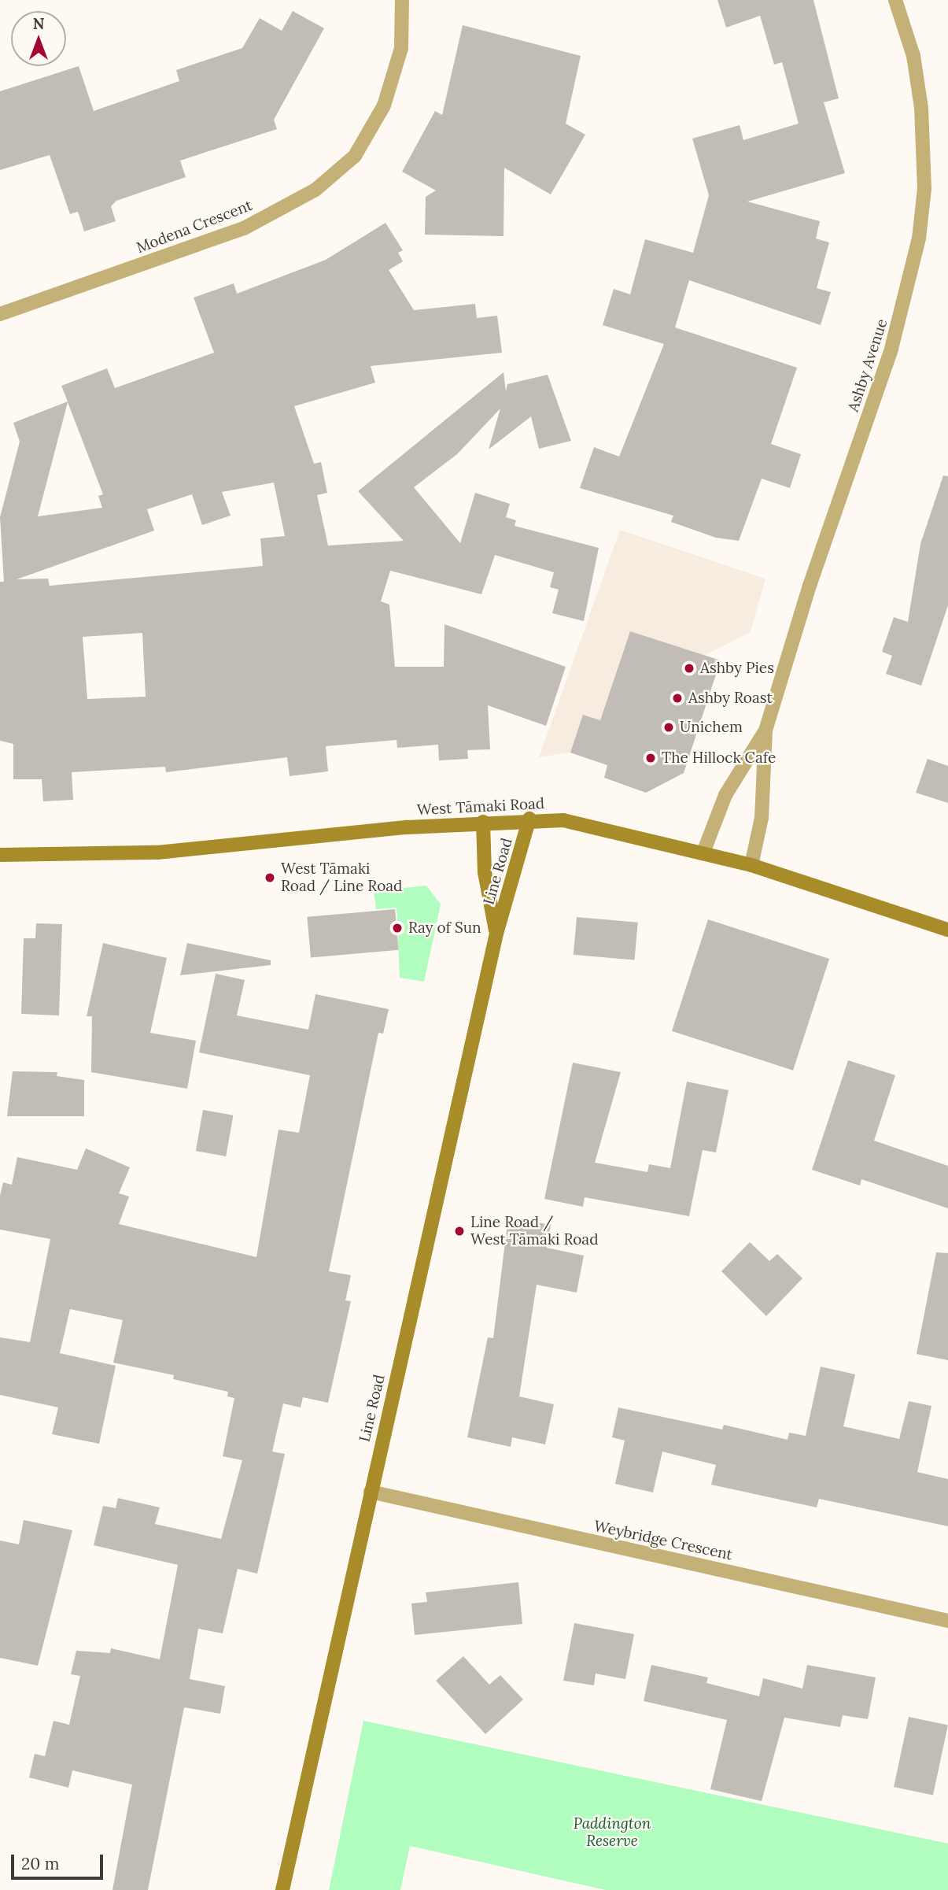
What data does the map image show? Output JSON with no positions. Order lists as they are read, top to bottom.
{
  "streets": {
    "main road": ["West Tāmaki Road", "Line Road"],
    "street": ["Modena Crescent", "Ashby Avenue", "Weybridge Crescent"]
  },
  "crossings": [
    ["Ashby Avenue", "West Tāmaki Road"],
    ["West Tāmaki Road", "Line Road"],
    ["Line Road", "Weybridge Crescent"]
  ],
  "parks": ["Paddington Reserve"],
  "places": [
    "Ashby Pies",
    "Ashby Roast",
    "Unichem",
    "The Hillock Cafe",
    "West Tāmaki Road / Line Road",
    "Ray of Sun",
    "Line Road / West Tāmaki Road"
  ],
  "scale_bar": "20 m",
  "north": "top"
}
